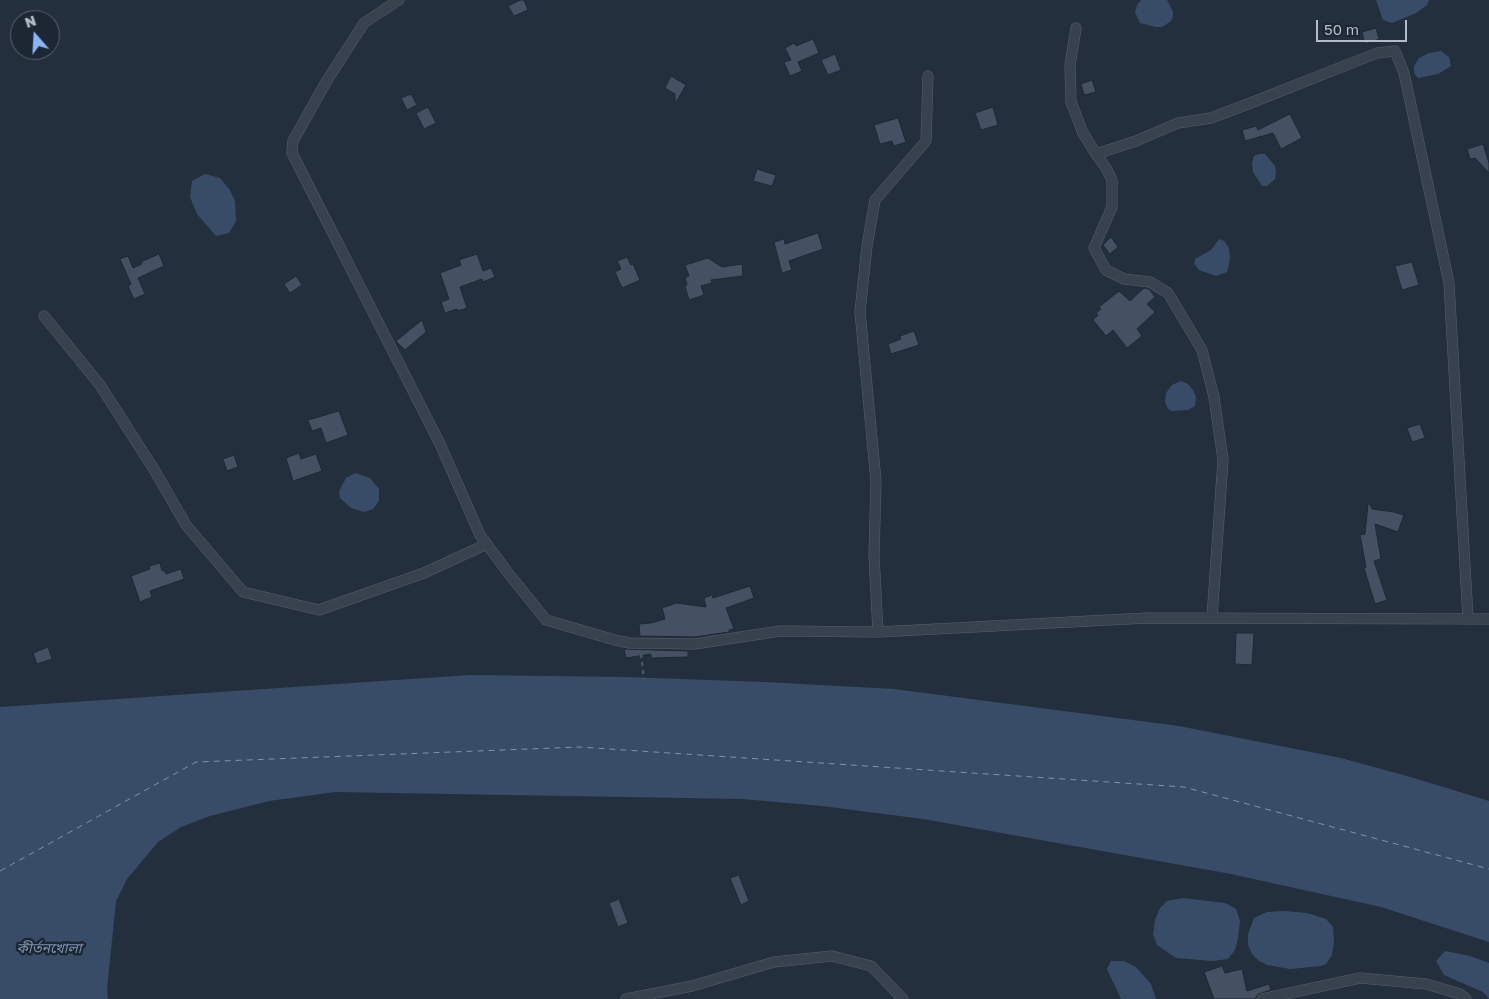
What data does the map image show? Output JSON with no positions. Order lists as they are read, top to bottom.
{
  "water": ["কীর্তনখোলা"],
  "scale_bar": "50 m",
  "north": "top"
}
